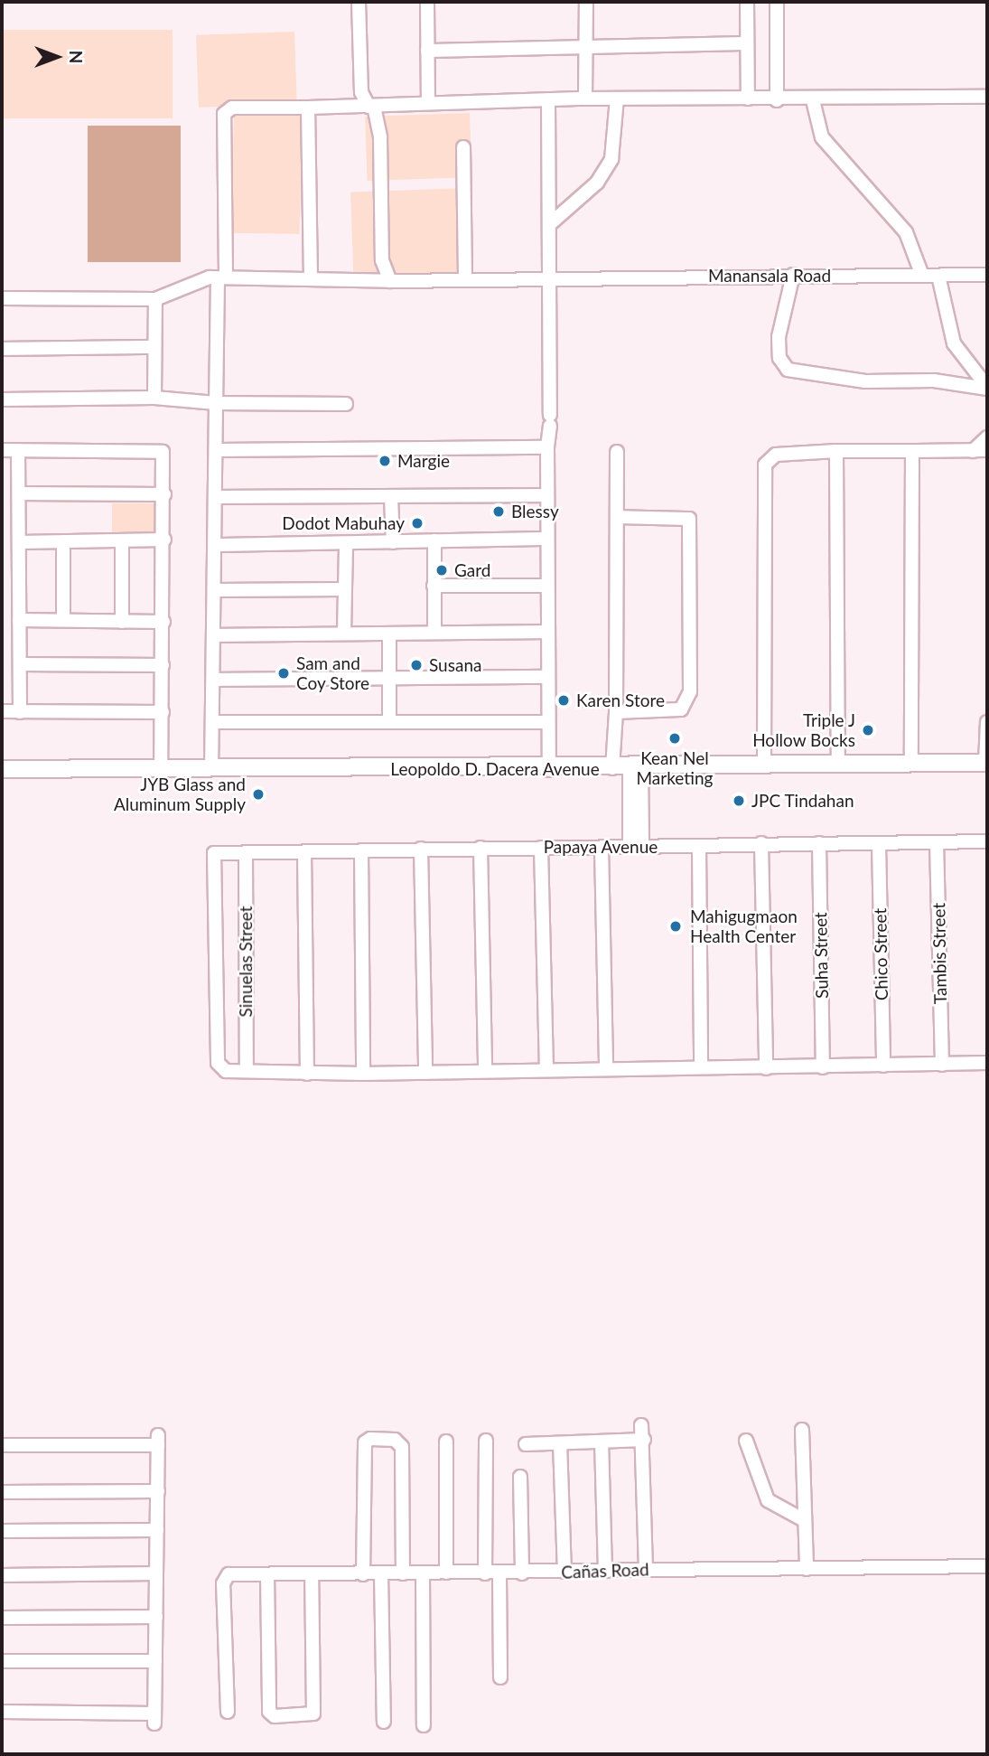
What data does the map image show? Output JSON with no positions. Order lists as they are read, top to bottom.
{
  "streets": {
    "main road": ["Leopoldo D. Dacera Avenue"],
    "street": [
      "Manansala Road",
      "Papaya Avenue",
      "Tambis Street",
      "Chico Street",
      "Suha Street",
      "Sinuelas Street",
      "Cañas Road"
    ]
  },
  "crossings": [
    ["Papaya Avenue", "Tambis Street"],
    ["Papaya Avenue", "Chico Street"],
    ["Papaya Avenue", "Suha Street"],
    ["Papaya Avenue", "Sinuelas Street"]
  ],
  "places": [
    "Margie",
    "Blessy",
    "Dodot Mabuhay",
    "Gard",
    "Susana",
    "Sam and Coy Store",
    "Karen Store",
    "Triple J Hollow Bocks",
    "Kean Nel Marketing",
    "JYB Glass and Aluminum Supply",
    "JPC Tindahan",
    "Mahigugmaon Health Center"
  ],
  "north": "right"
}
